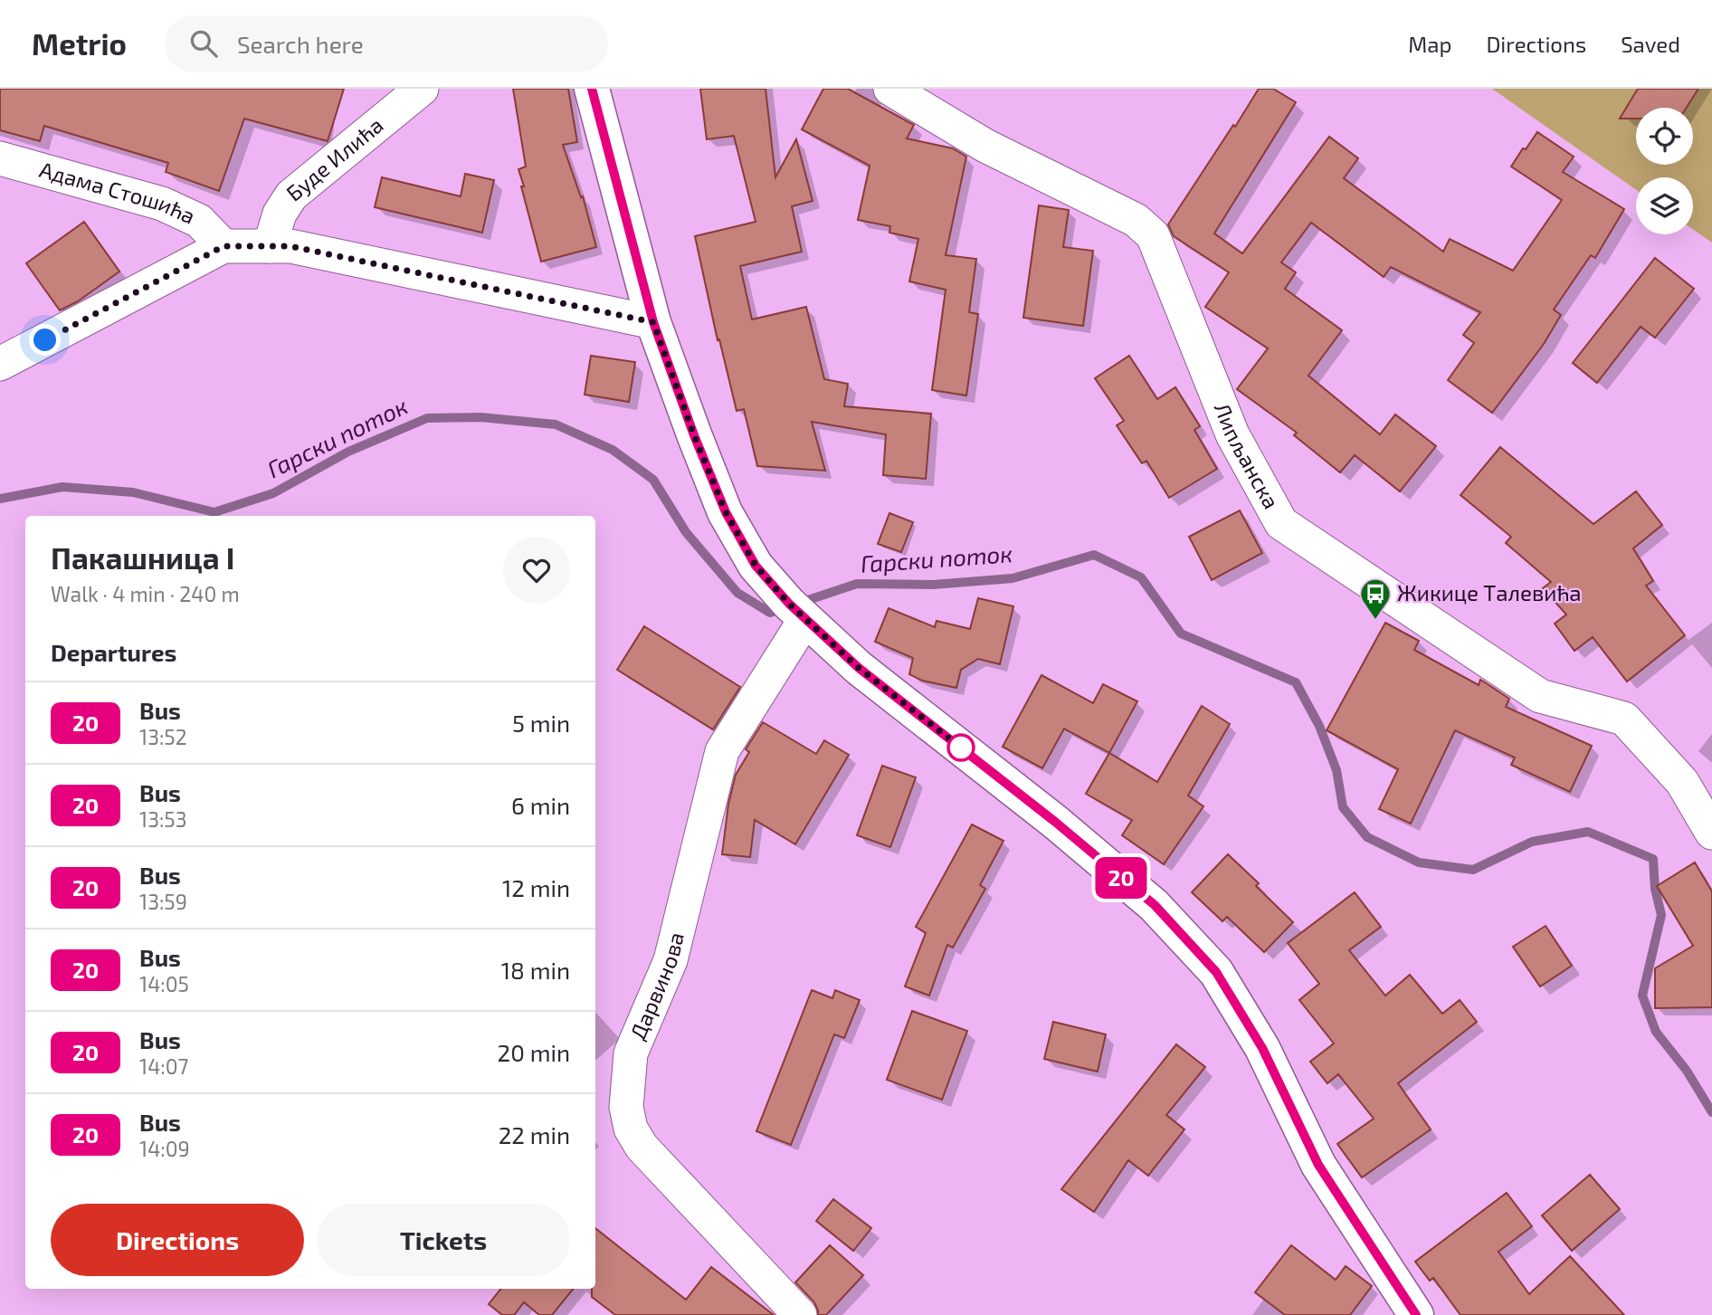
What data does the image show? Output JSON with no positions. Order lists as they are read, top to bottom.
{
  "streets": {
    "street": [
      "Буде Илића",
      "Адама Стошића",
      "Липљанска",
      "Дарвинова"
    ]
  },
  "water": ["Гарски поток"],
  "places": {
    "bus stop": ["Жикице Талевића"]
  },
  "lines": ["bus line 20"],
  "page": {
    "header": "Metrio",
    "search": "Search here",
    "nav": ["Map", "Directions", "Saved"],
    "on_map": "20",
    "heading": [
      ["Пакашница I", "Walk · 4 min · 240 m"],
      "Departures"
    ],
    "list": [
      {
        "mark": "20",
        "name": "Bus",
        "note": "13:52",
        "value": "5 min"
      },
      {
        "mark": "20",
        "name": "Bus",
        "note": "13:53",
        "value": "6 min"
      },
      {
        "mark": "20",
        "name": "Bus",
        "note": "13:59",
        "value": "12 min"
      },
      {
        "mark": "20",
        "name": "Bus",
        "note": "14:05",
        "value": "18 min"
      },
      {
        "mark": "20",
        "name": "Bus",
        "note": "14:07",
        "value": "20 min"
      },
      {
        "mark": "20",
        "name": "Bus",
        "note": "14:09",
        "value": "22 min"
      }
    ],
    "buttons": ["Directions", "Tickets"]
  }
}
